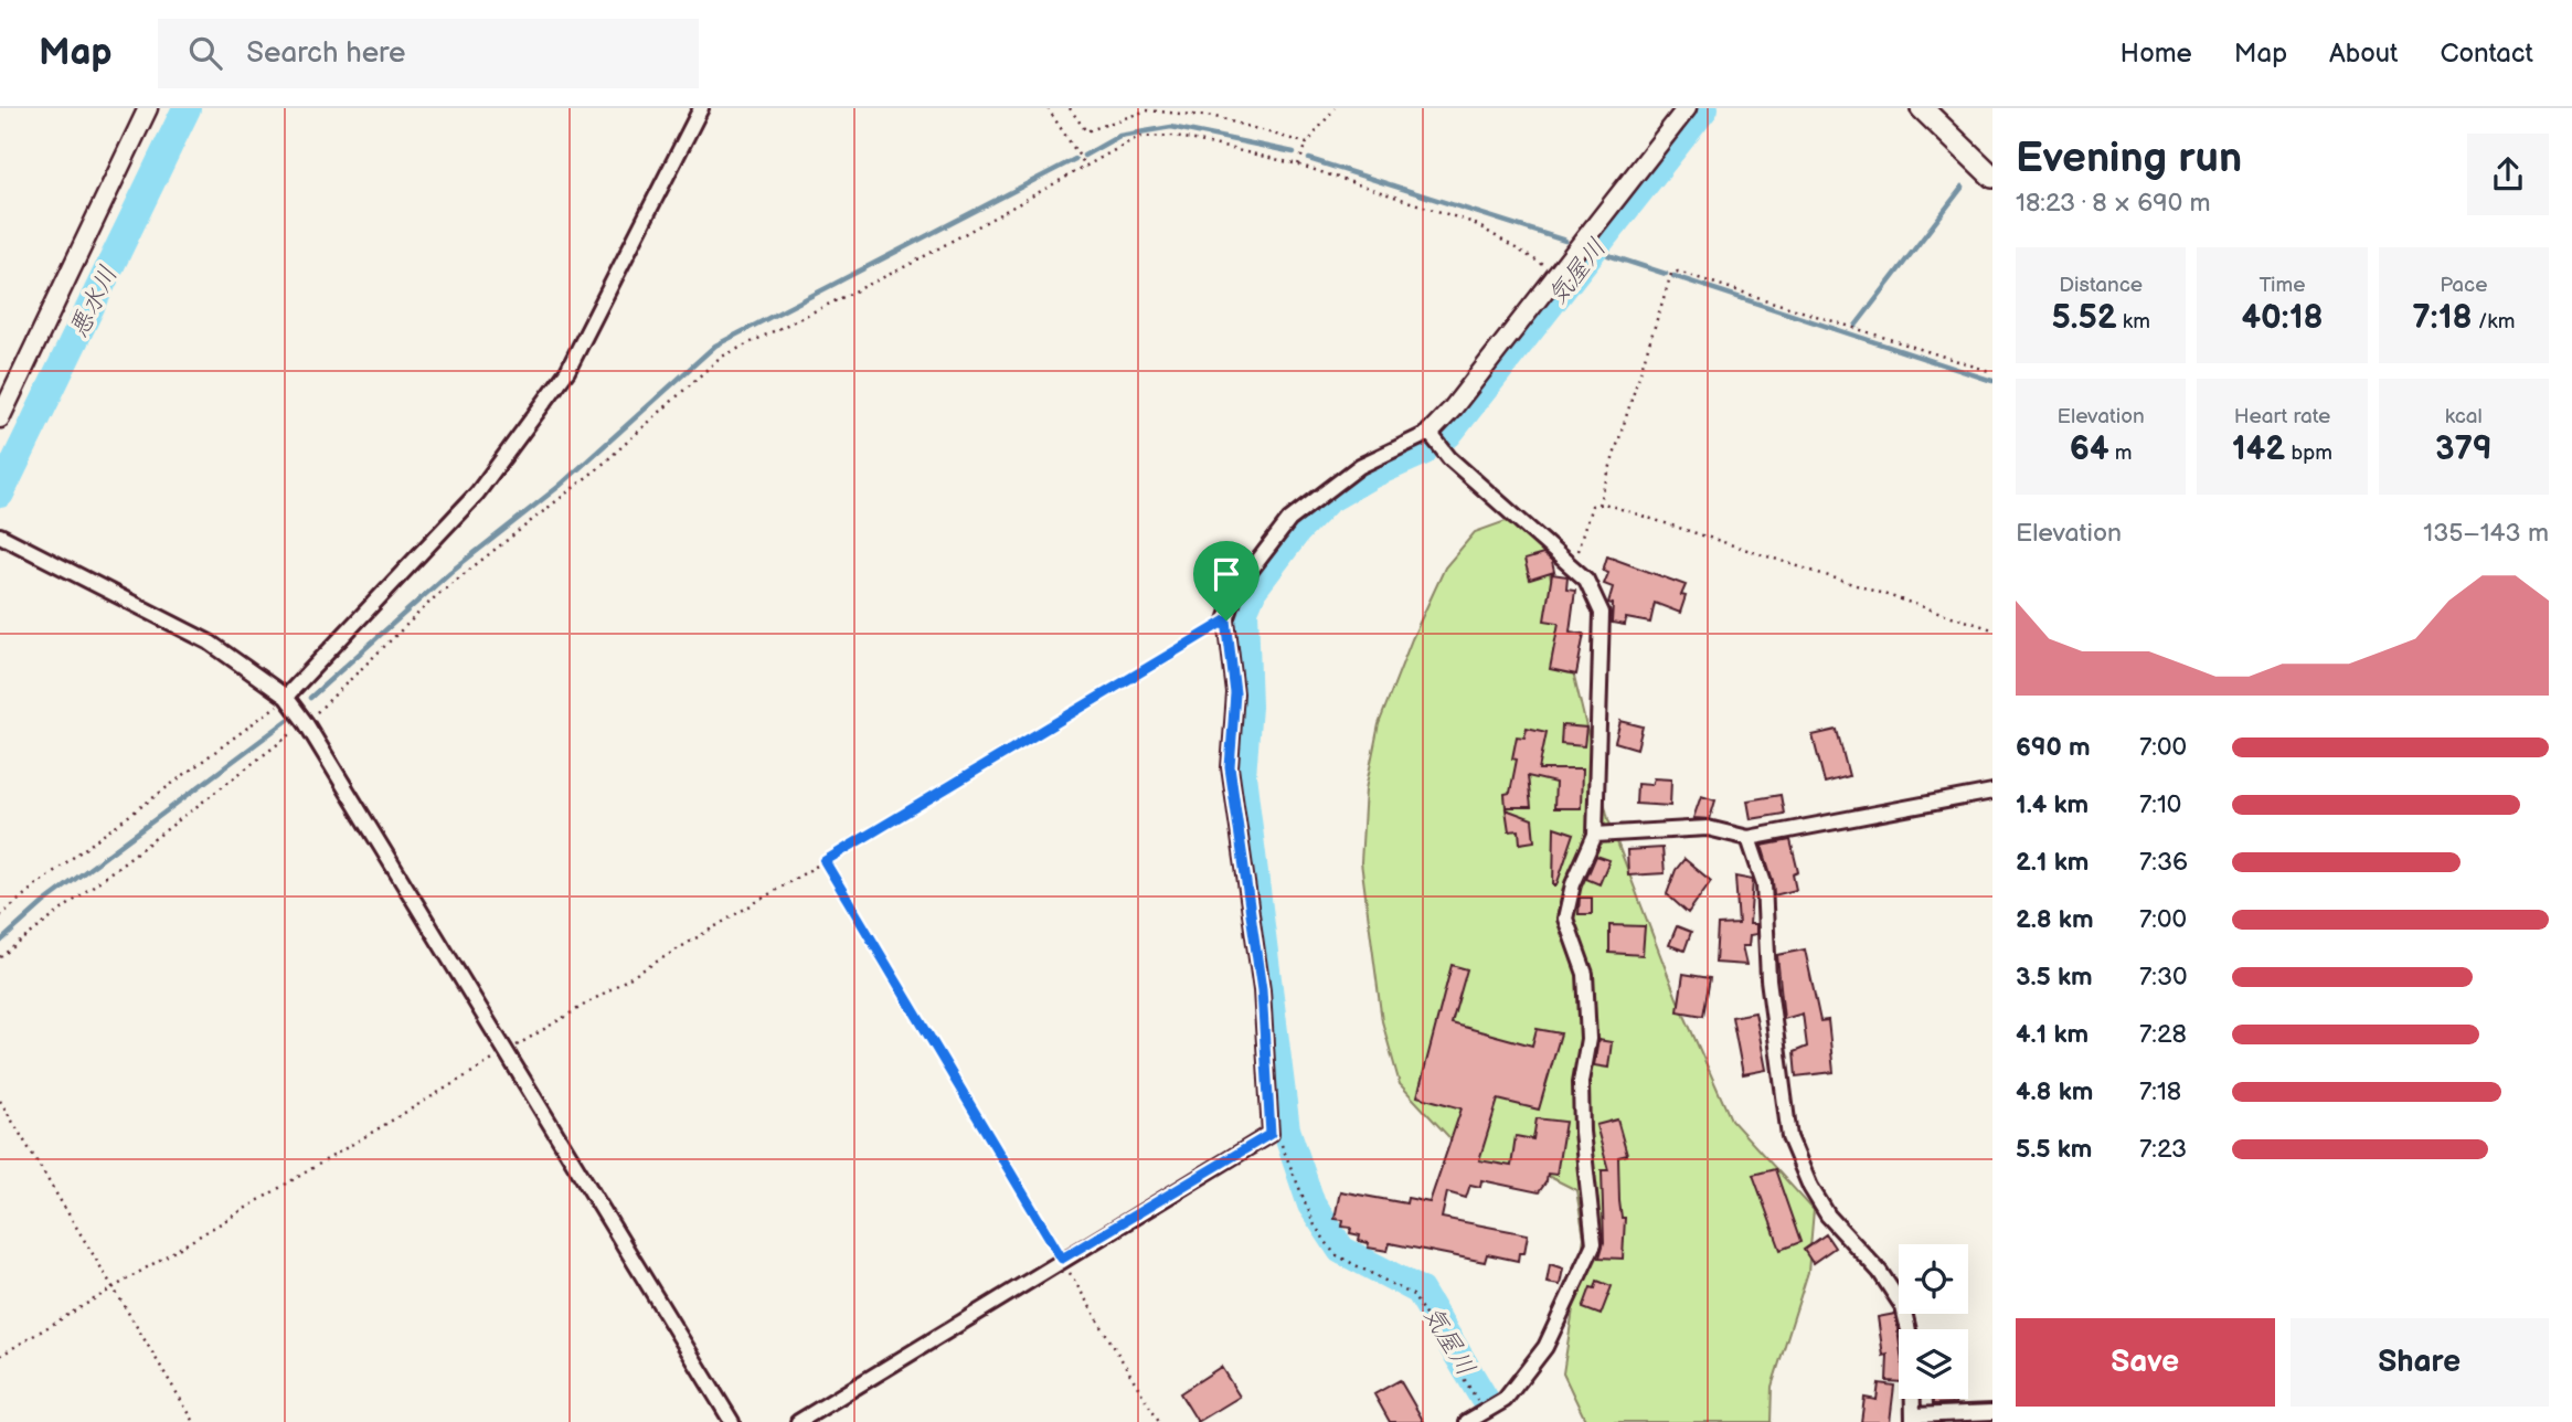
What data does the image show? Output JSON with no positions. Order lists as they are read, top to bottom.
{
  "water": ["気屋川", "悪水川"],
  "page": {
    "header": "Map",
    "search": "Search here",
    "nav": [
      "Home",
      "Map",
      "About",
      "Contact"
    ],
    "heading": ["Evening run", "18:23 · 8 × 690 m"],
    "stats": [
      ["Distance", "5.52 km"],
      ["Time", "40:18"],
      ["Pace", "7:18 /km"],
      ["Elevation", "64 m"],
      ["Heart rate", "142 bpm"],
      ["kcal", "379"]
    ],
    "chart": ["Elevation", "135–143 m"],
    "list": [
      {
        "name": "690 m",
        "note": "7:00"
      },
      {
        "name": "1.4 km",
        "note": "7:10"
      },
      {
        "name": "2.1 km",
        "note": "7:36"
      },
      {
        "name": "2.8 km",
        "note": "7:00"
      },
      {
        "name": "3.5 km",
        "note": "7:30"
      },
      {
        "name": "4.1 km",
        "note": "7:28"
      },
      {
        "name": "4.8 km",
        "note": "7:18"
      },
      {
        "name": "5.5 km",
        "note": "7:23"
      }
    ],
    "buttons": ["Save", "Share"]
  }
}
